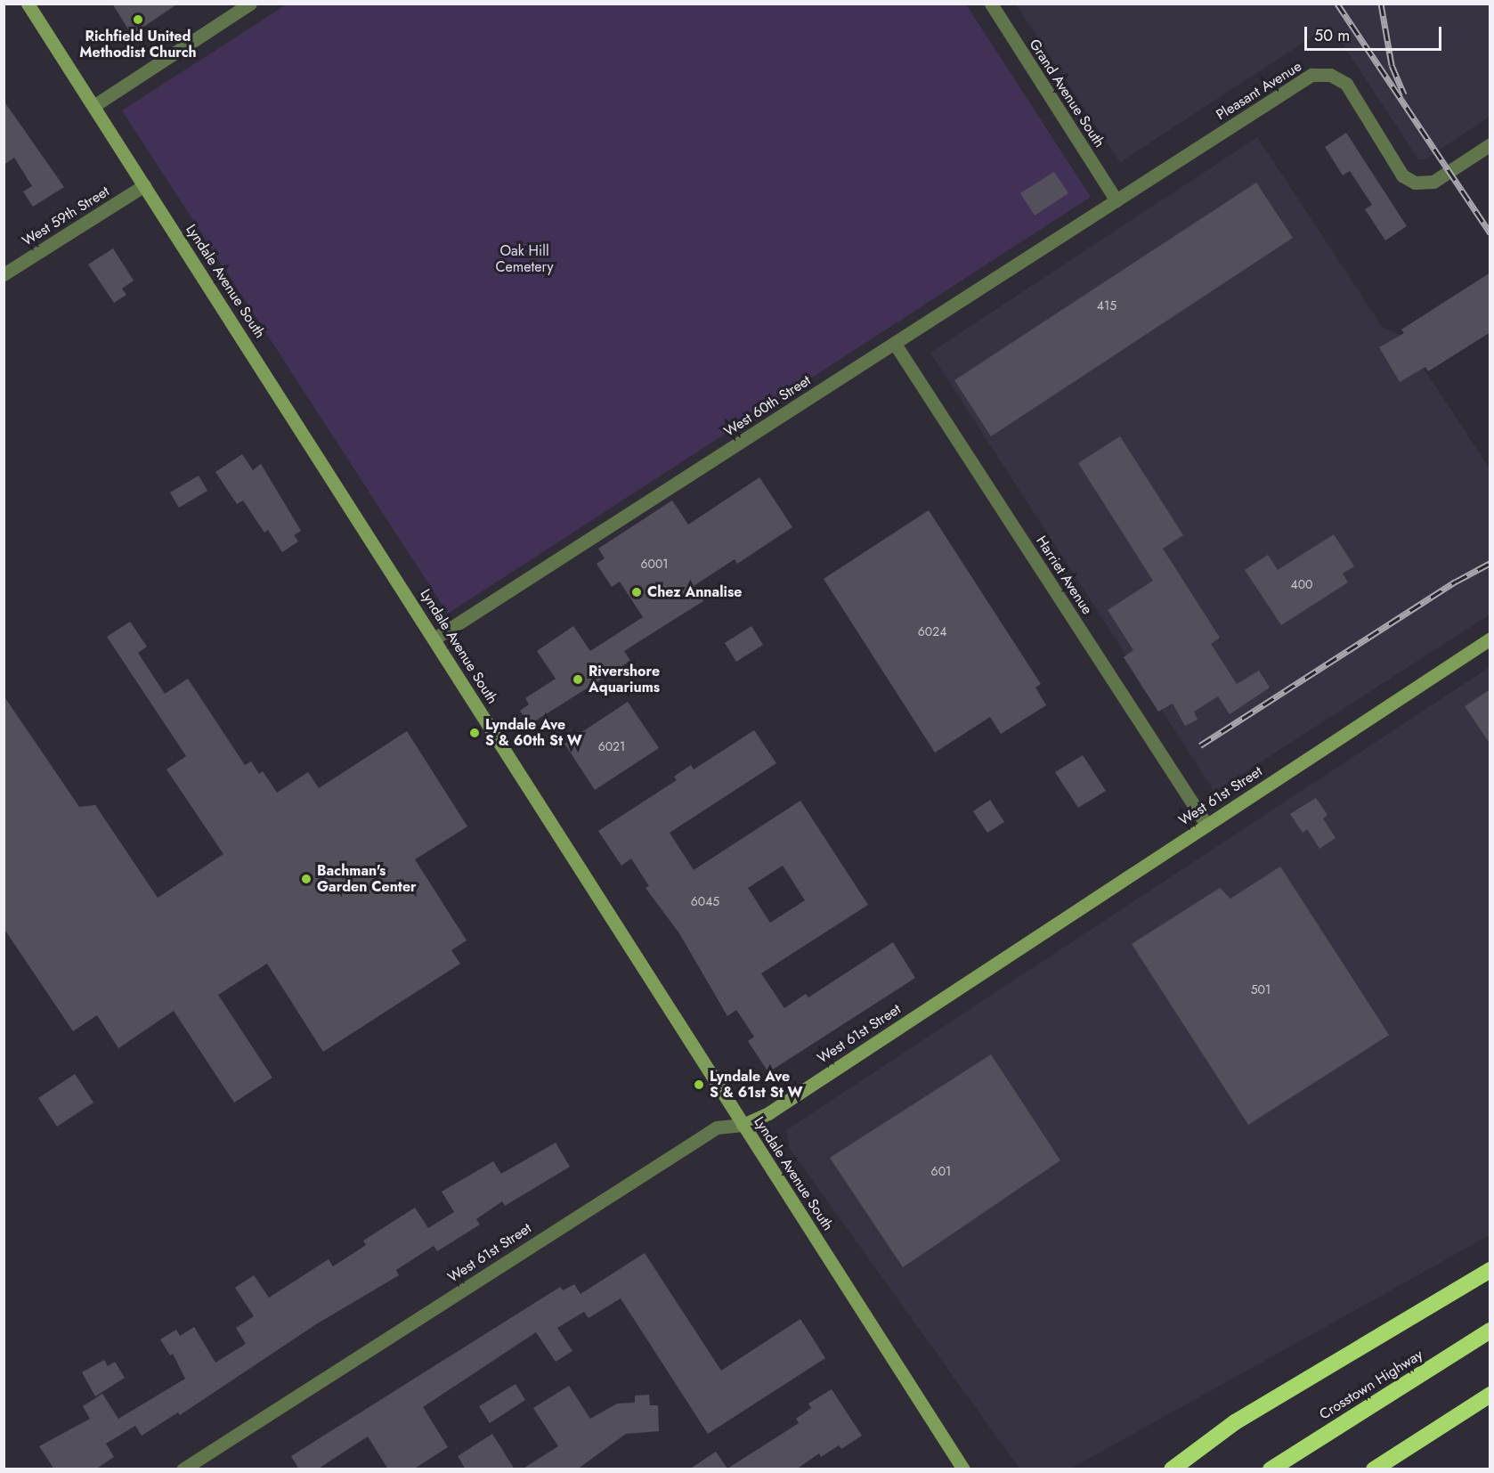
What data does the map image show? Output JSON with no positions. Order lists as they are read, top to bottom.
{
  "streets": {
    "highway": ["Crosstown Highway"],
    "main road": ["Lyndale Avenue South", "West 61st Street"],
    "street": [
      "Pleasant Avenue",
      "Grand Avenue South",
      "West 59th Street",
      "West 60th Street",
      "Harriet Avenue"
    ]
  },
  "crossings": [
    ["Pleasant Avenue", "Grand Avenue South"],
    ["Pleasant Avenue", "West 60th Street"],
    ["Grand Avenue South", "West 60th Street"],
    ["West 59th Street", "Lyndale Avenue South"],
    ["Lyndale Avenue South", "West 60th Street"],
    ["Lyndale Avenue South", "West 61st Street"],
    ["West 60th Street", "Harriet Avenue"],
    ["Harriet Avenue", "West 61st Street"]
  ],
  "parks": ["Oak Hill Cemetery"],
  "places": [
    "Richfield United Methodist Church",
    "Chez Annalise",
    "Rivershore Aquariums",
    "Lyndale Ave S & 60th St W",
    "Bachman's Garden Center",
    "Lyndale Ave S & 61st St W"
  ],
  "house_numbers": [
    "415",
    "6001",
    "400",
    "6024",
    "6021",
    "6045",
    "501",
    "601"
  ],
  "scale_bar": "50 m"
}
